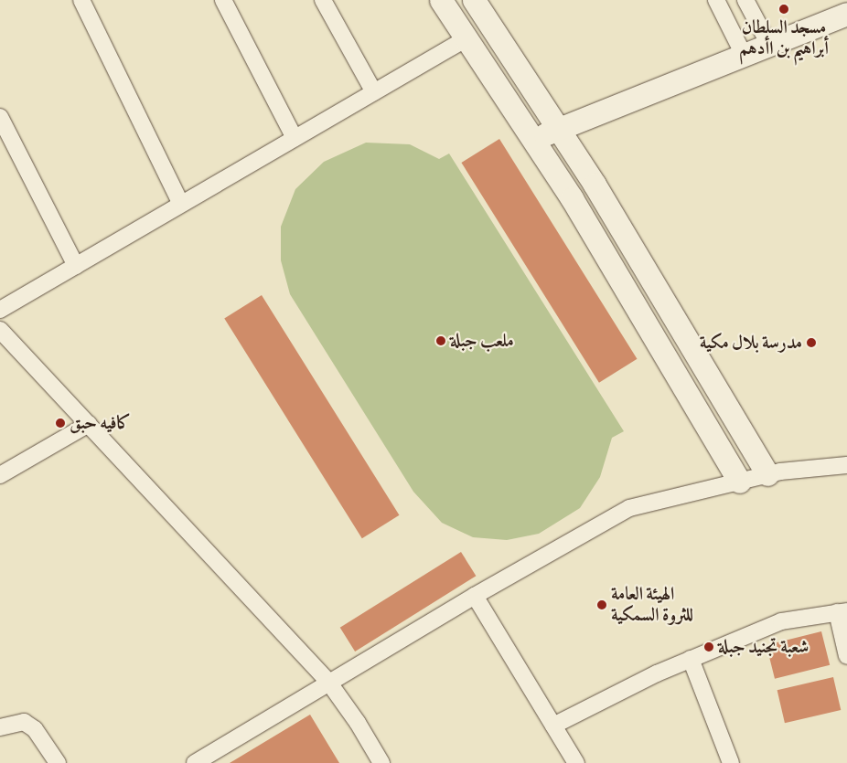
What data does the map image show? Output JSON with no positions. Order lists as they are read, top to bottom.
{
  "places": [
    "مسجد السلطان أبراهيم بن اأدهم",
    "ملعب جبلة",
    "مدرسة بلال مكية",
    "كافيه حبق",
    "الهيئة العامة للثروة السمكية",
    "شعبة تجنيد جبلة"
  ]
}
